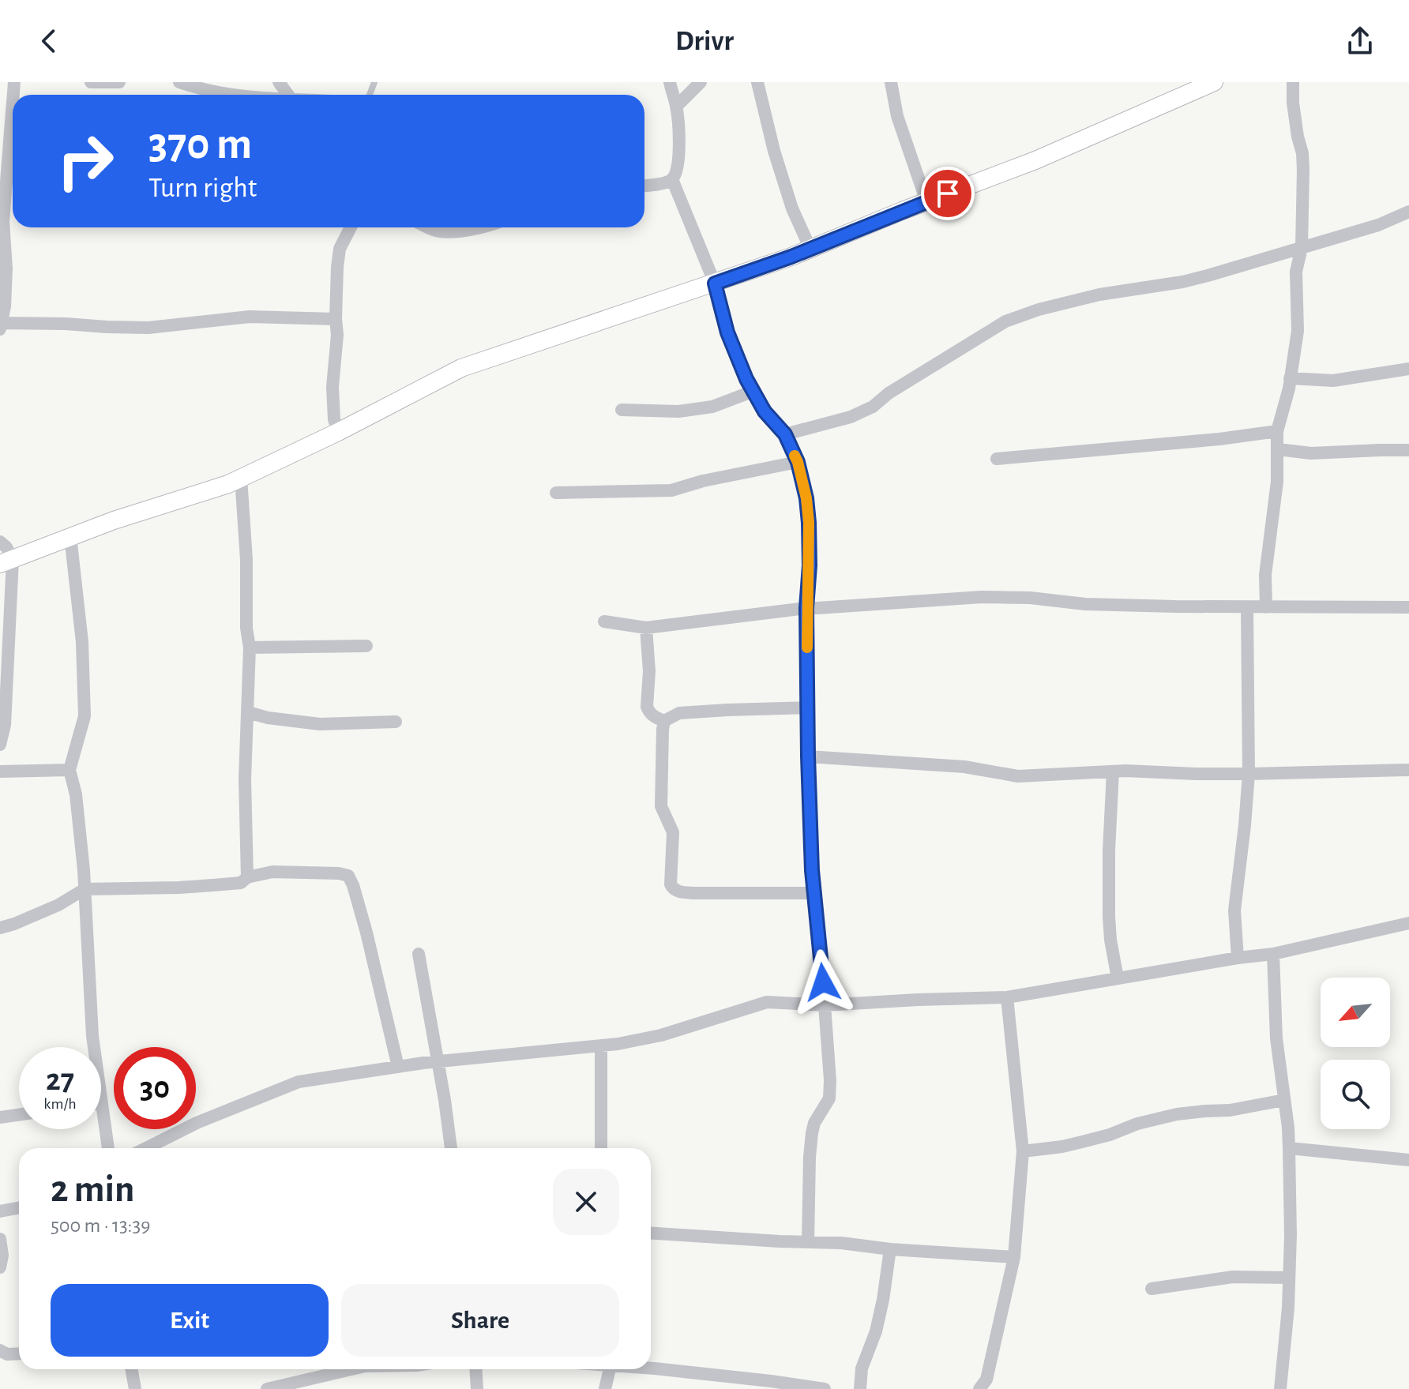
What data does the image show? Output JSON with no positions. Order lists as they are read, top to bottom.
{
  "north": "bottom left",
  "page": {
    "header": "Drivr",
    "turn": ["370 m", "Turn right"],
    "speed": "27 km/h",
    "limit": "30",
    "heading": ["2 min", "500 m · 13:39"],
    "buttons": ["Exit", "Share"]
  }
}
